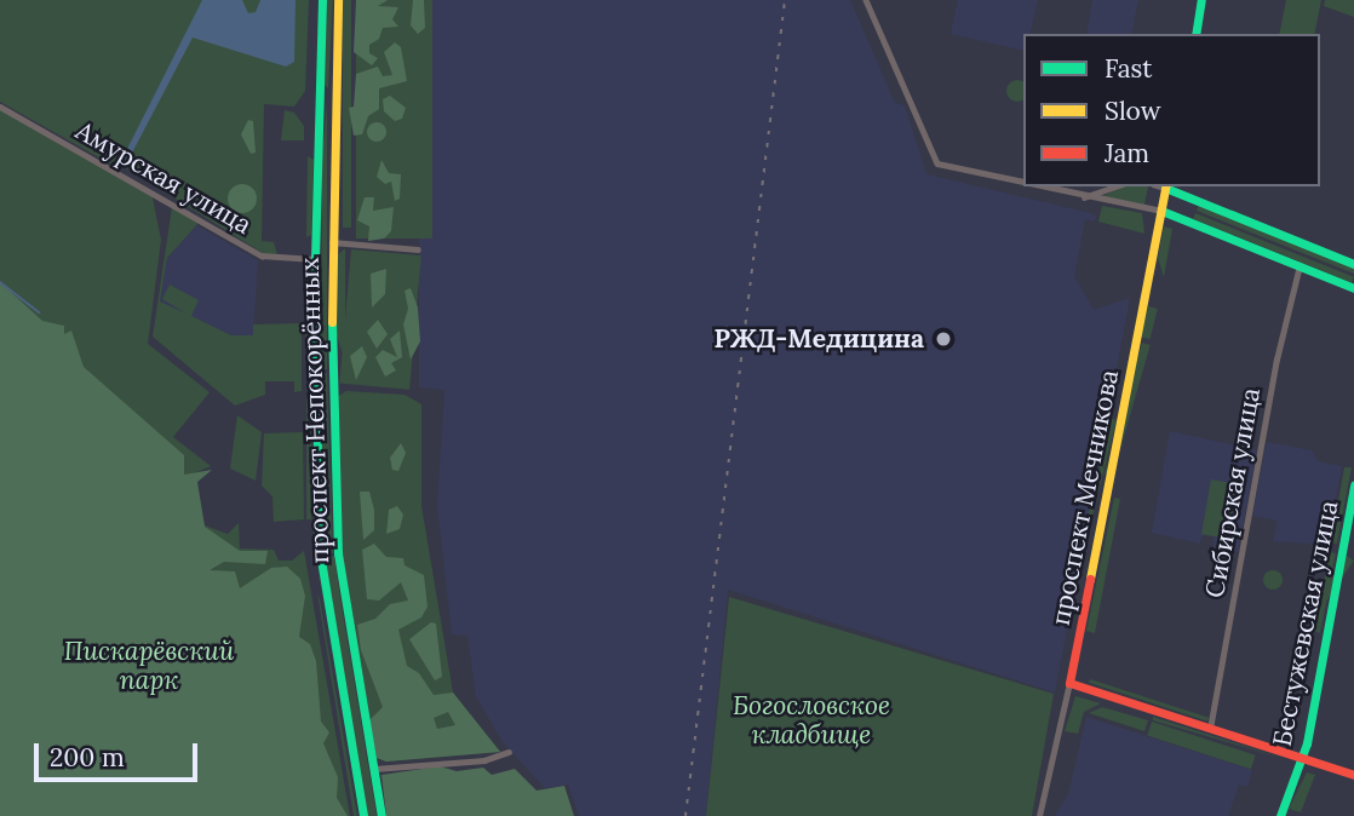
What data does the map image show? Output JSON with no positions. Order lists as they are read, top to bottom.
{
  "streets": {
    "main road": ["проспект Непокорённых", "проспект Мечникова", "Бестужевская улица"],
    "street": ["Амурская улица", "Сибирская улица"]
  },
  "crossings": [
    ["Амурская улица", "проспект Непокорённых"]
  ],
  "parks": ["Пискарёвский парк", "Богословское кладбище"],
  "places": ["РЖД-Медицина"],
  "legend": ["Fast", "Slow", "Jam"],
  "scale_bar": "200 m"
}
